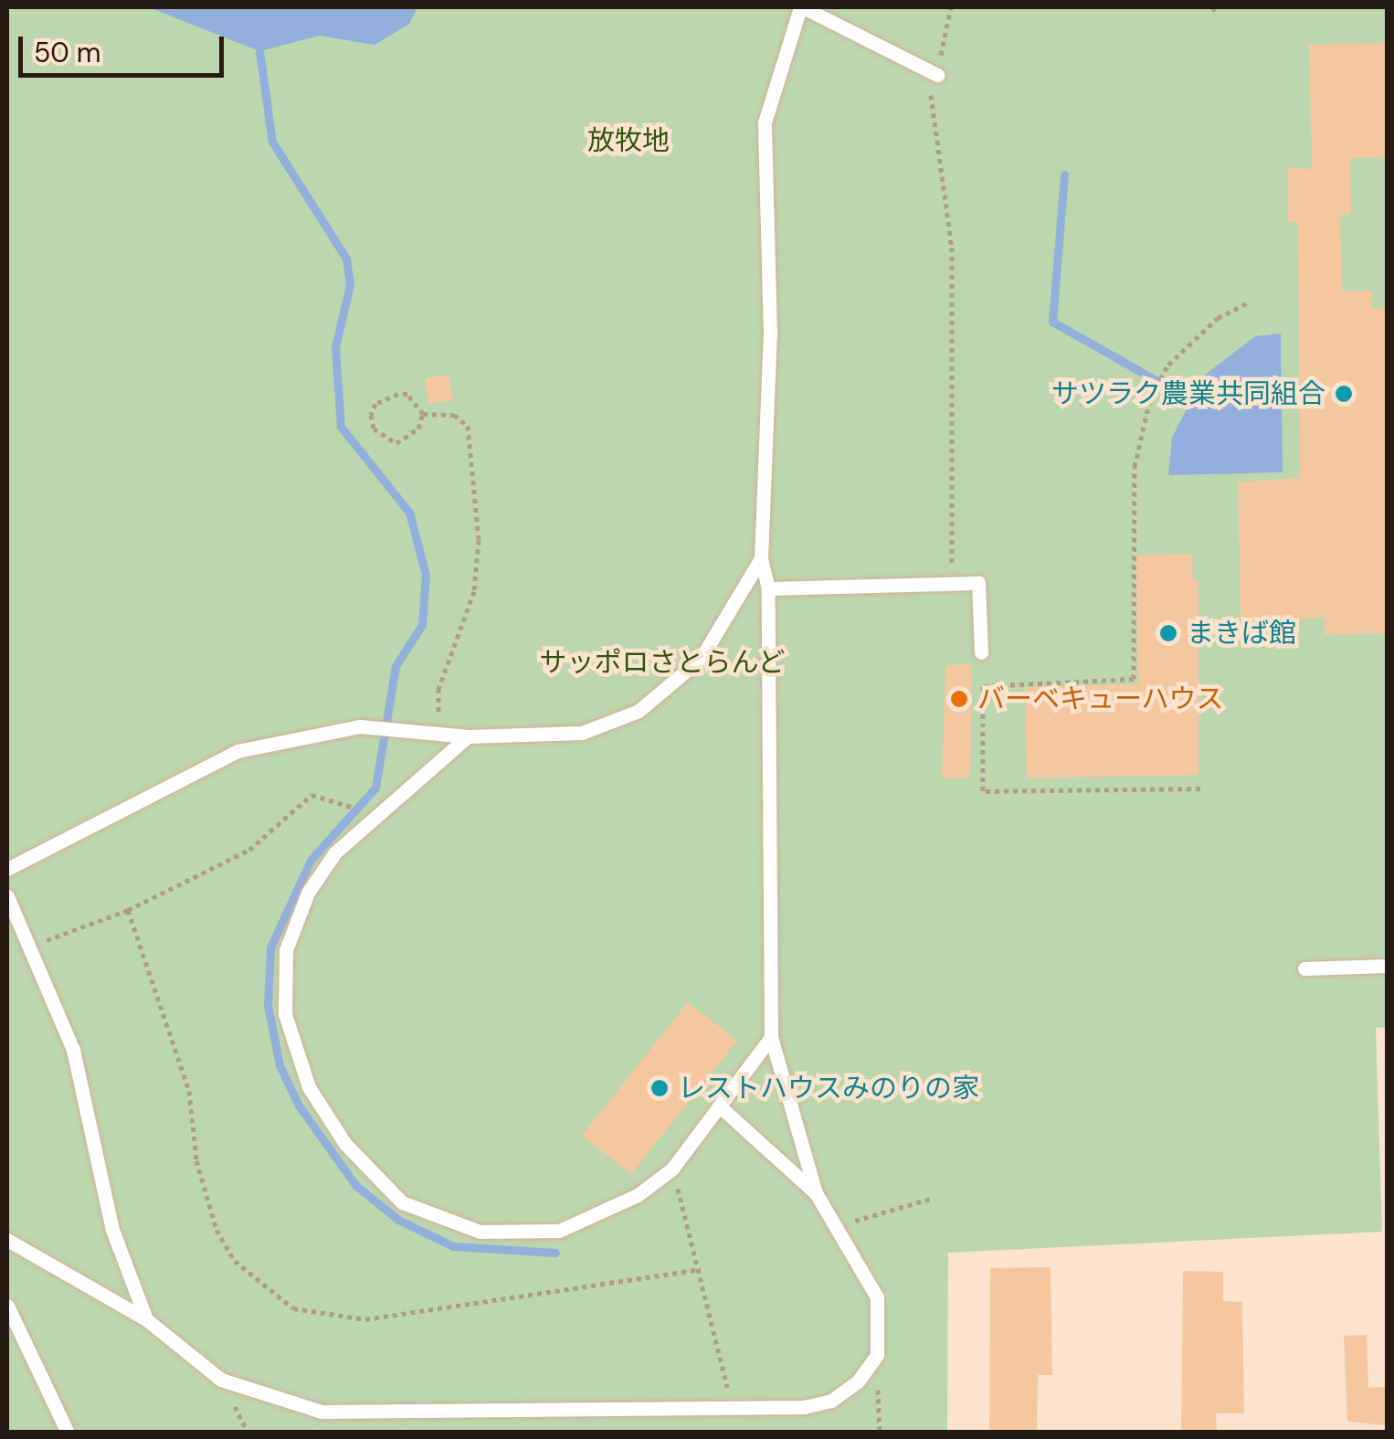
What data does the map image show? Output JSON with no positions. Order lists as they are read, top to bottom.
{
  "parks": ["放牧地", "サッポロさとらんど"],
  "places": [
    "サツラク農業共同組合",
    "まきば館",
    "バーベキューハウス",
    "レストハウスみのりの家"
  ],
  "scale_bar": "50 m"
}
